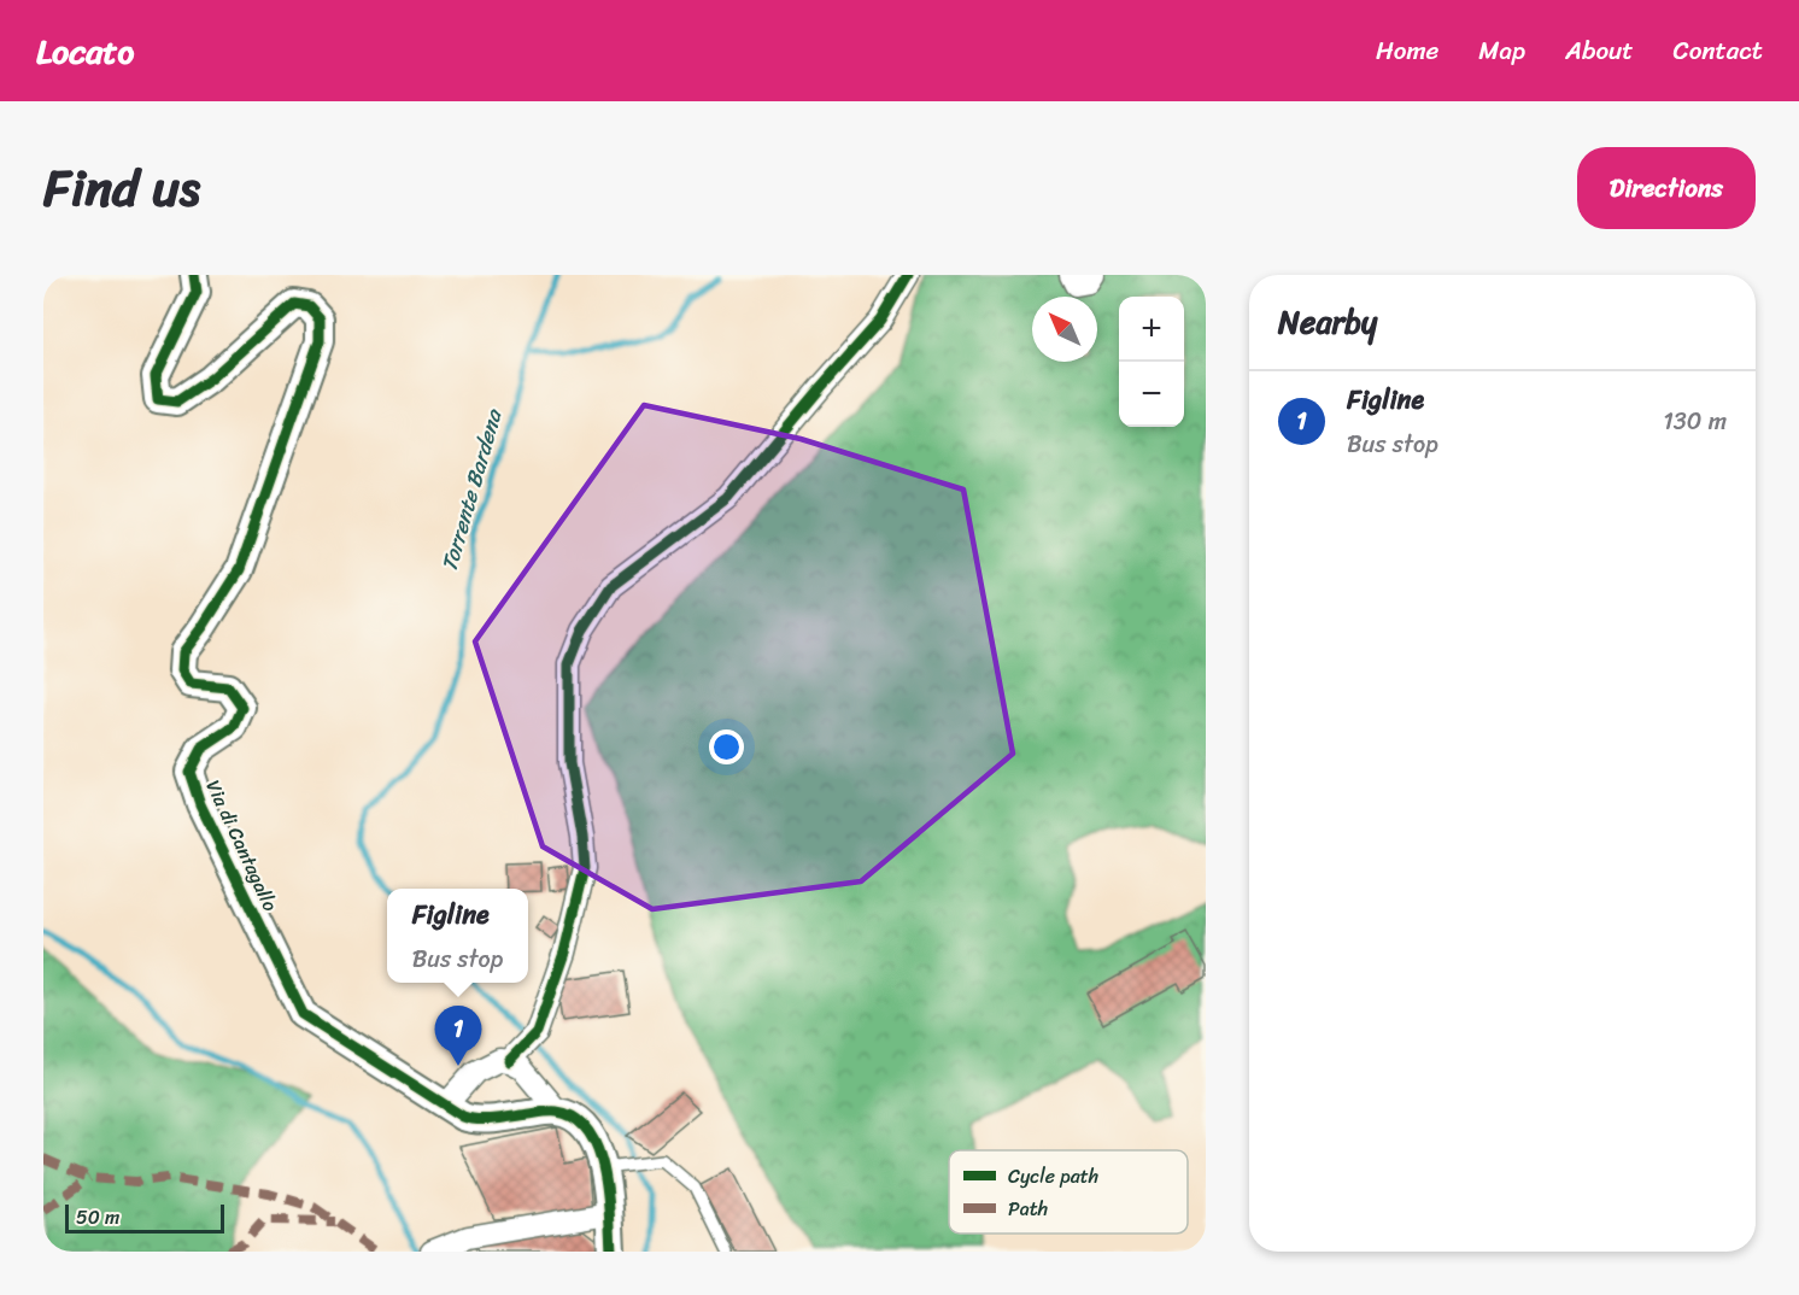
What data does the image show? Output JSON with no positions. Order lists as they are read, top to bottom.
{
  "streets": {
    "street": ["Via di Cantagallo"]
  },
  "water": ["Torrente Bardena"],
  "legend": ["Cycle path", "Path"],
  "scale_bar": "50 m",
  "north": "top left",
  "page": {
    "header": "Locato",
    "nav": [
      "Home",
      "Map",
      "About",
      "Contact"
    ],
    "title": "Find us",
    "buttons": "Directions",
    "heading": "Nearby",
    "map_buttons": ["+", "−"],
    "list": [
      {
        "mark": "1",
        "name": "Figline",
        "note": "Bus stop",
        "value": "130 m"
      }
    ],
    "popup": ["Figline", "Bus stop"],
    "pins": "1",
    "scale": "50 m"
  }
}
